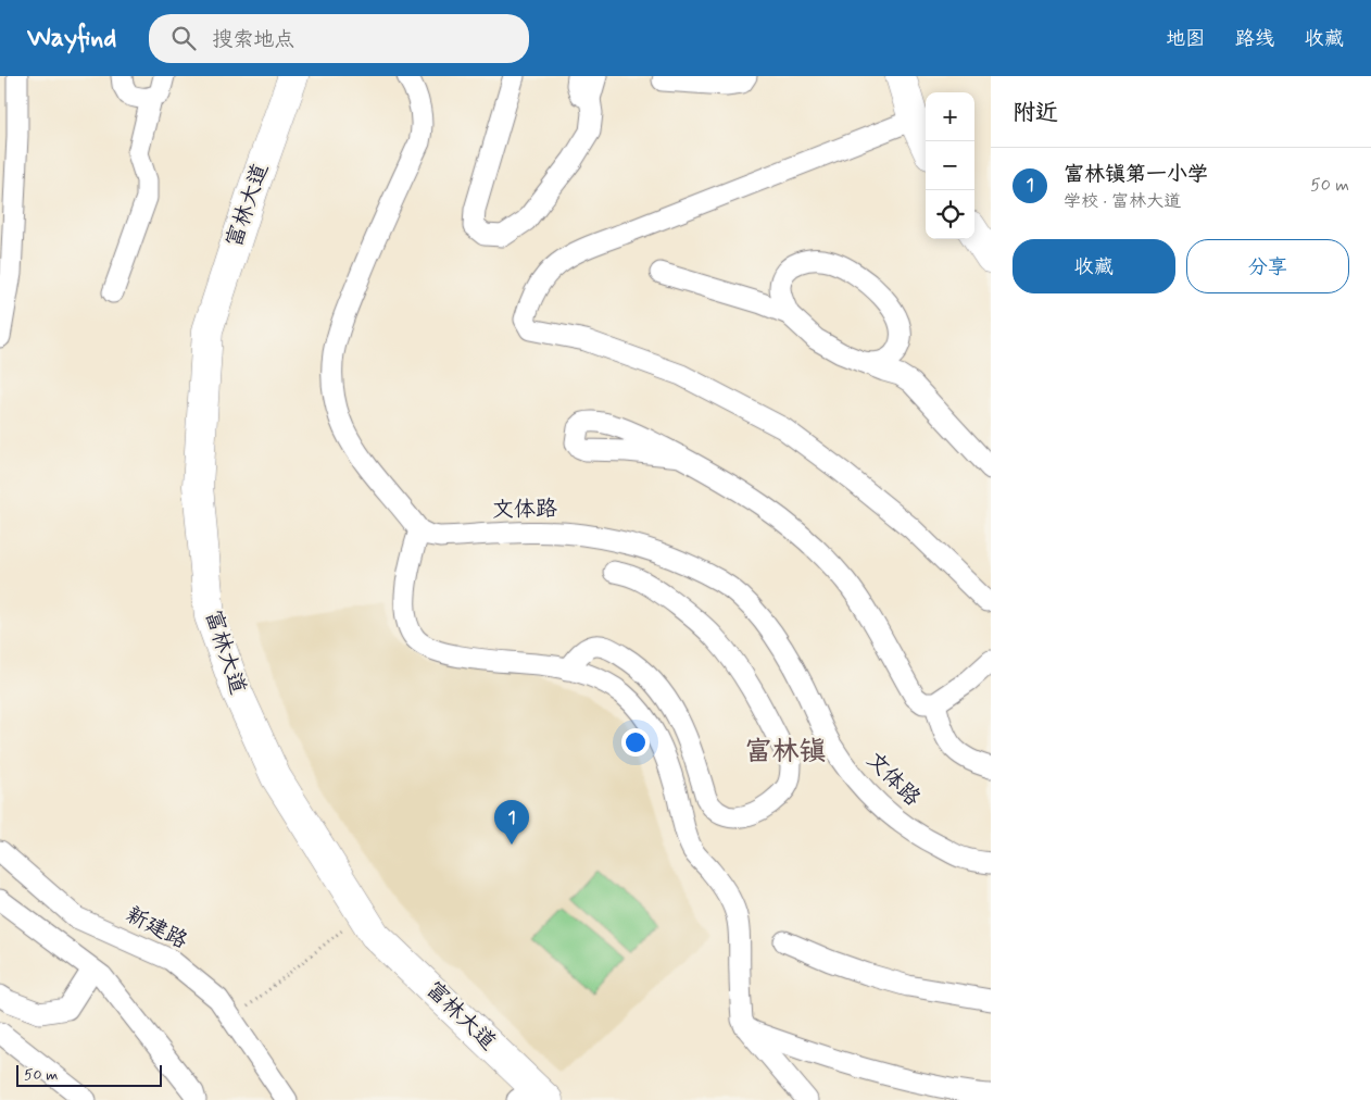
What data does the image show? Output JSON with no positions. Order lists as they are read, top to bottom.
{
  "streets": {
    "main road": ["富林大道"],
    "street": ["文体路", "新建路"]
  },
  "districts": ["富林镇"],
  "scale_bar": "50 m",
  "page": {
    "header": "Wayfind",
    "search": "搜索地点",
    "nav": ["地图", "路线", "收藏"],
    "heading": "附近",
    "map_buttons": ["+", "−"],
    "list": [
      {
        "mark": "1",
        "name": "富林镇第一小学",
        "note": "学校 · 富林大道",
        "value": "50 m"
      }
    ],
    "buttons": ["收藏", "分享"],
    "pins": "1",
    "scale": "50 m"
  }
}
